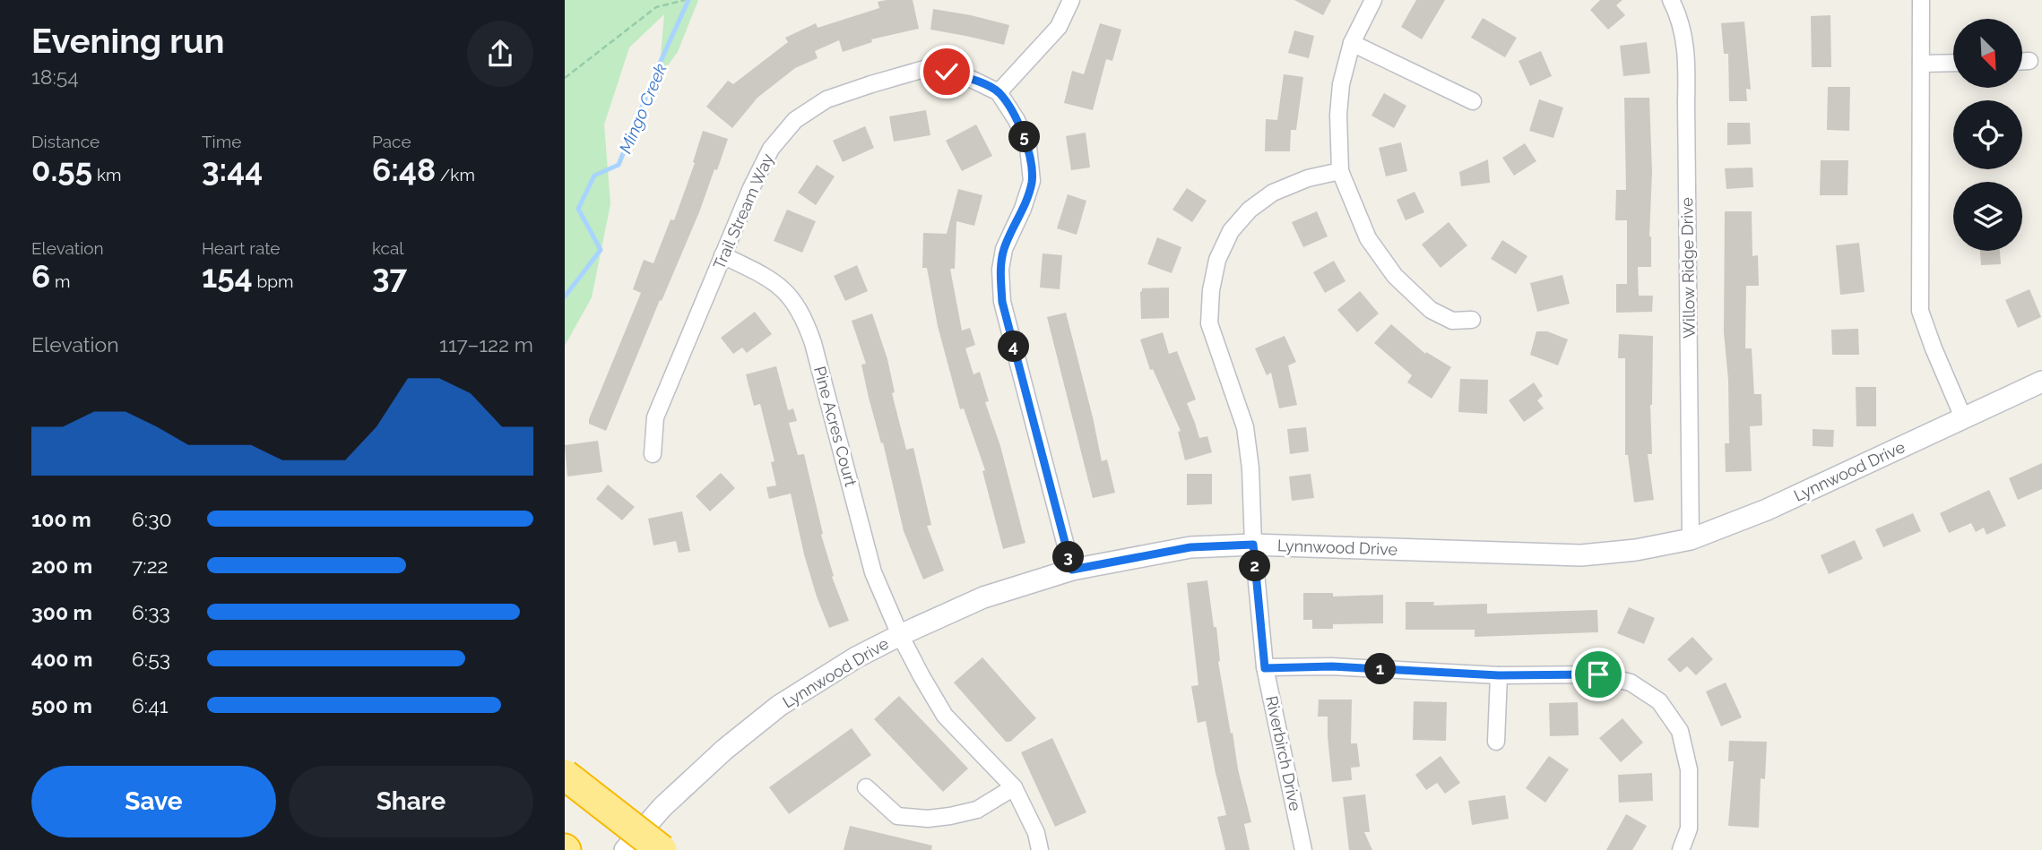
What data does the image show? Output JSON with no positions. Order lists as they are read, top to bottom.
{
  "streets": {
    "street": [
      "Trail Stream Way",
      "Willow Ridge Drive",
      "Pine Acres Court",
      "Lynnwood Drive",
      "Riverbirch Drive"
    ]
  },
  "crossings": [
    ["Trail Stream Way", "Pine Acres Court"],
    ["Willow Ridge Drive", "Lynnwood Drive"],
    ["Pine Acres Court", "Lynnwood Drive"],
    ["Lynnwood Drive", "Riverbirch Drive"]
  ],
  "water": ["Mingo Creek"],
  "north": "bottom right",
  "page": {
    "heading": ["Evening run", "18:54"],
    "stats": [
      ["Distance", "0.55 km"],
      ["Time", "3:44"],
      ["Pace", "6:48 /km"],
      ["Elevation", "6 m"],
      ["Heart rate", "154 bpm"],
      ["kcal", "37"]
    ],
    "pins": [
      "5",
      "4",
      "3",
      "2",
      "1"
    ],
    "chart": ["Elevation", "117–122 m"],
    "list": [
      {
        "name": "100 m",
        "note": "6:30"
      },
      {
        "name": "200 m",
        "note": "7:22"
      },
      {
        "name": "300 m",
        "note": "6:33"
      },
      {
        "name": "400 m",
        "note": "6:53"
      },
      {
        "name": "500 m",
        "note": "6:41"
      }
    ],
    "buttons": ["Save", "Share"]
  }
}
